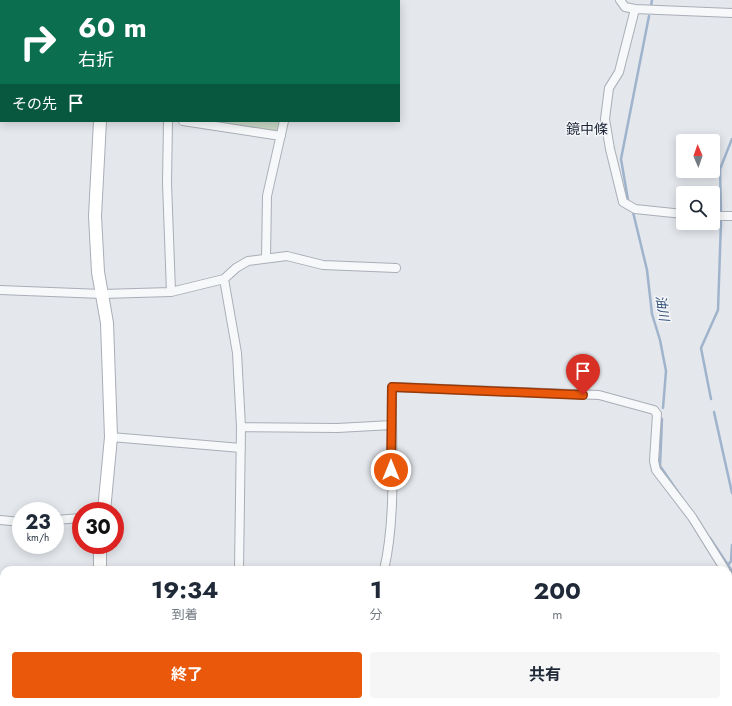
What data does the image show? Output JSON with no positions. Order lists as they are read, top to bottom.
{
  "districts": ["鏡中條"],
  "water": ["油川"],
  "north": "top",
  "page": {
    "turn": ["60 m", "右折"],
    "then": "その先",
    "speed": "23 km/h",
    "limit": "30",
    "eta": [
      "19:34",
      "到着",
      "1",
      "分",
      "200",
      "m"
    ],
    "buttons": ["終了", "共有"]
  }
}
